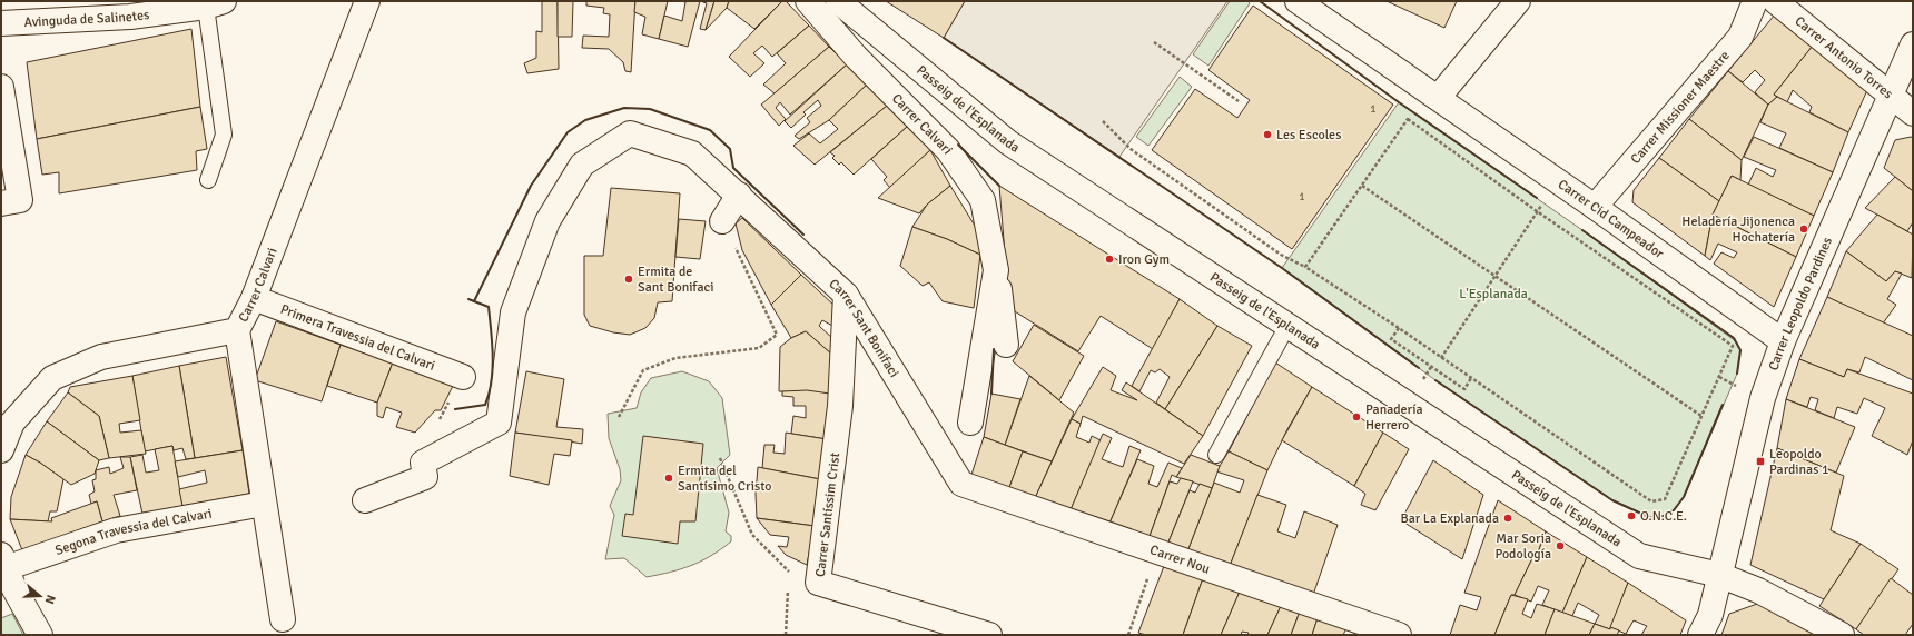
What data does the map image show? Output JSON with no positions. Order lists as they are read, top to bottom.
{
  "streets": {
    "street": [
      "Avinguda de Salinetes",
      "Carrer Antonio Torres",
      "Carrer Missioner Maestre",
      "Passeig de l'Esplanada",
      "Carrer Calvari",
      "Carrer Cid Campeador",
      "Carrer Leopoldo Pardines",
      "Carrer Sant Bonifaci",
      "Primera Travessia del Calvari",
      "Carrer Santíssim Crist",
      "Segona Travessia del Calvari",
      "Carrer Nou"
    ]
  },
  "crossings": [
    ["Carrer Antonio Torres", "Carrer Leopoldo Pardines"],
    ["Carrer Missioner Maestre", "Carrer Cid Campeador"],
    ["Passeig de l'Esplanada", "Carrer Leopoldo Pardines"],
    ["Carrer Calvari", "Primera Travessia del Calvari"],
    ["Carrer Cid Campeador", "Carrer Leopoldo Pardines"],
    ["Carrer Sant Bonifaci", "Carrer Santíssim Crist"],
    ["Carrer Sant Bonifaci", "Carrer Nou"]
  ],
  "parks": ["L'Esplanada"],
  "places": {
    "other": [
      "Les Escoles",
      "Heladería Jijonenca Hochatería",
      "Iron Gym",
      "Ermita de Sant Bonifaci",
      "Panadería Herrero",
      "Ermita del Santísimo Cristo",
      "O.N.C.E.",
      "Bar La Explanada",
      "Mar Soria Podología"
    ],
    "transit": ["Leopoldo Pardinas 1"]
  },
  "house_numbers": ["1", "1"],
  "north": "right"
}
